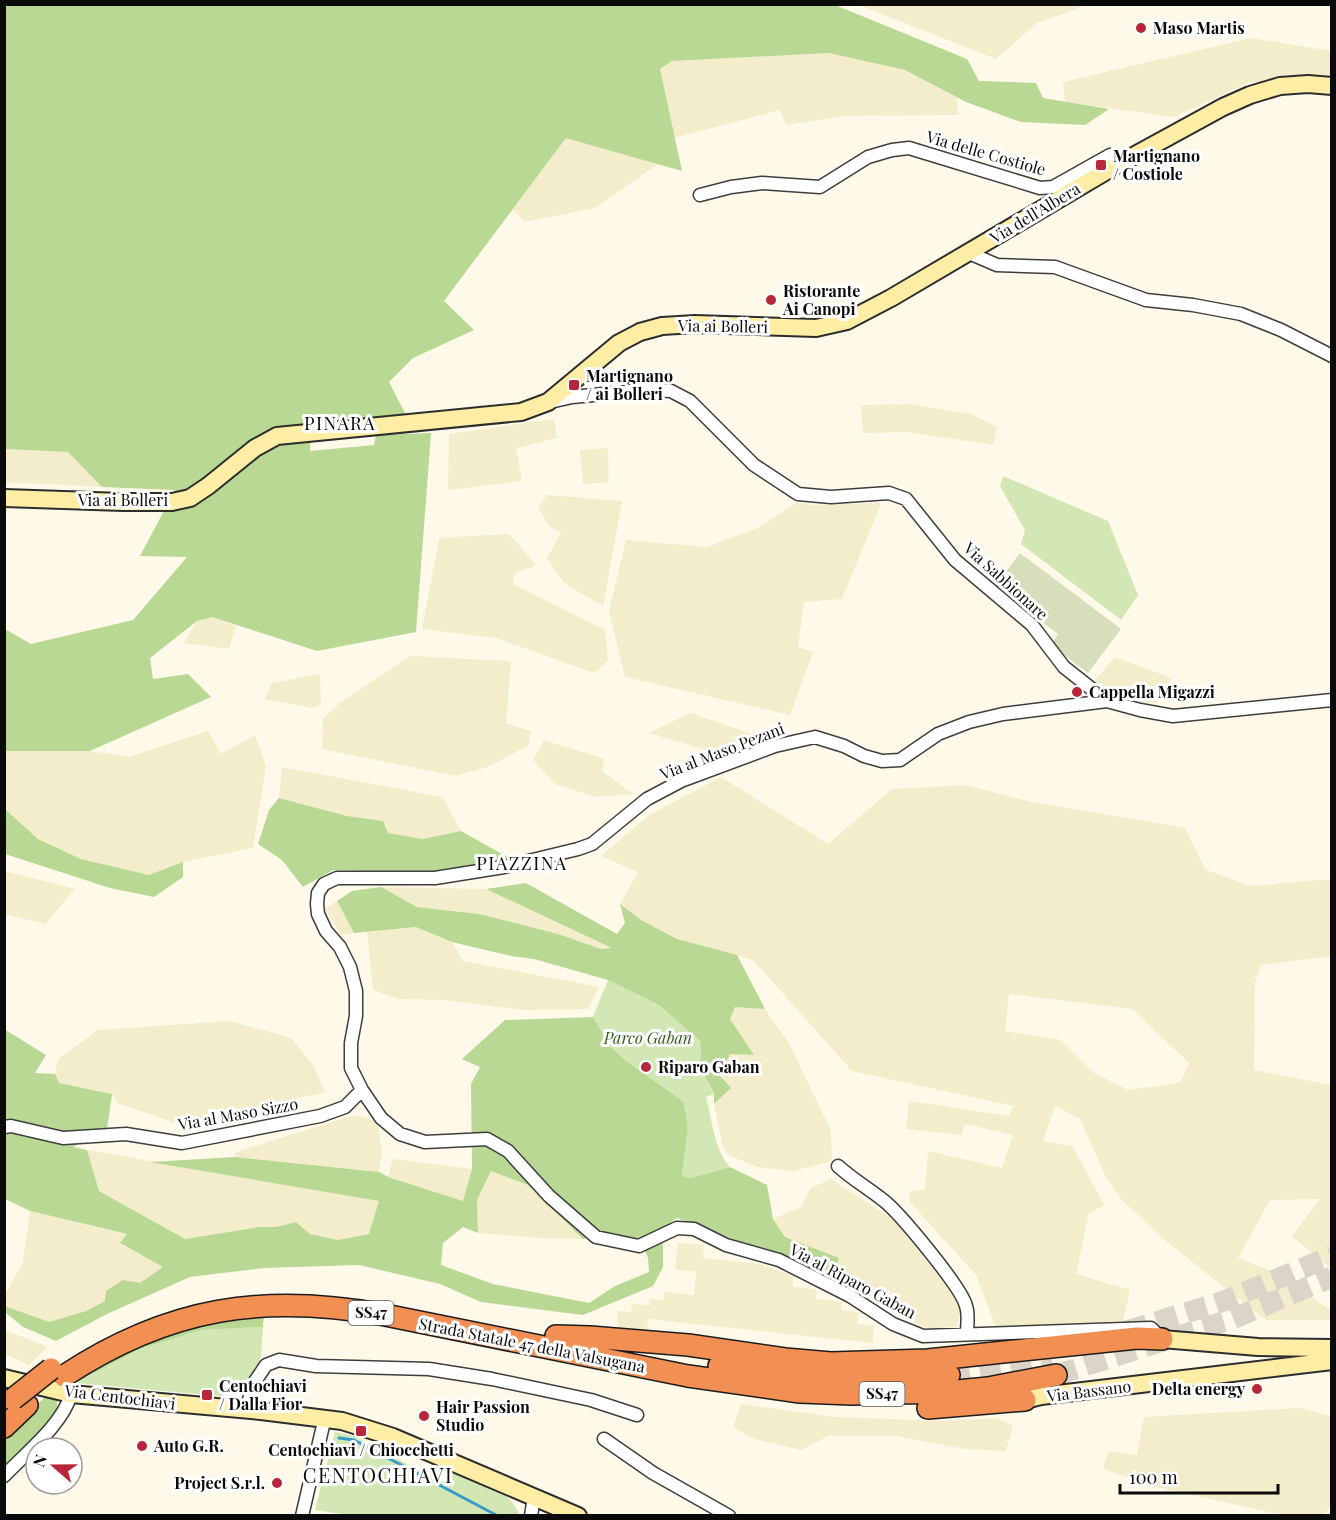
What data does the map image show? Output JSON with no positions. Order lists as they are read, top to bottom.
{
  "streets": {
    "highway": ["SS47", "Strada Statale 47 della Valsugana"],
    "street": [
      "Via delle Costiole",
      "Via dell'Albera",
      "Via ai Bolleri",
      "Via Sabbionare",
      "Via al Maso Pezani",
      "Via al Maso Sizzo",
      "Via al Riparo Gaban",
      "Via Bassano",
      "Via Centochiavi"
    ]
  },
  "crossings": [
    ["Via delle Costiole", "Via dell'Albera"],
    ["Via dell'Albera", "Via ai Bolleri"],
    ["Via ai Bolleri", "Via Sabbionare"],
    ["Via Sabbionare", "Via al Maso Pezani"],
    ["Via al Maso Pezani", "Via al Maso Sizzo"],
    ["Via al Maso Pezani", "Via al Riparo Gaban"],
    ["Via al Maso Sizzo", "Via al Riparo Gaban"],
    ["Strada Statale 47 della Valsugana", "Via Centochiavi"]
  ],
  "districts": ["PINARA", "PIAZZINA", "CENTOCHIAVI"],
  "parks": ["Parco Gaban"],
  "places": {
    "other": [
      "Maso Martis",
      "Ristorante Ai Canopi",
      "Cappella Migazzi",
      "Riparo Gaban",
      "Delta energy",
      "Hair Passion Studio",
      "Auto G.R.",
      "Project S.r.l."
    ],
    "transit": [
      "Martignano / Costiole",
      "Martignano / ai Bolleri",
      "Centochiavi / Dalla Fior",
      "Centochiavi / Chiocchetti"
    ]
  },
  "scale_bar": "100 m",
  "north": "left"
}
